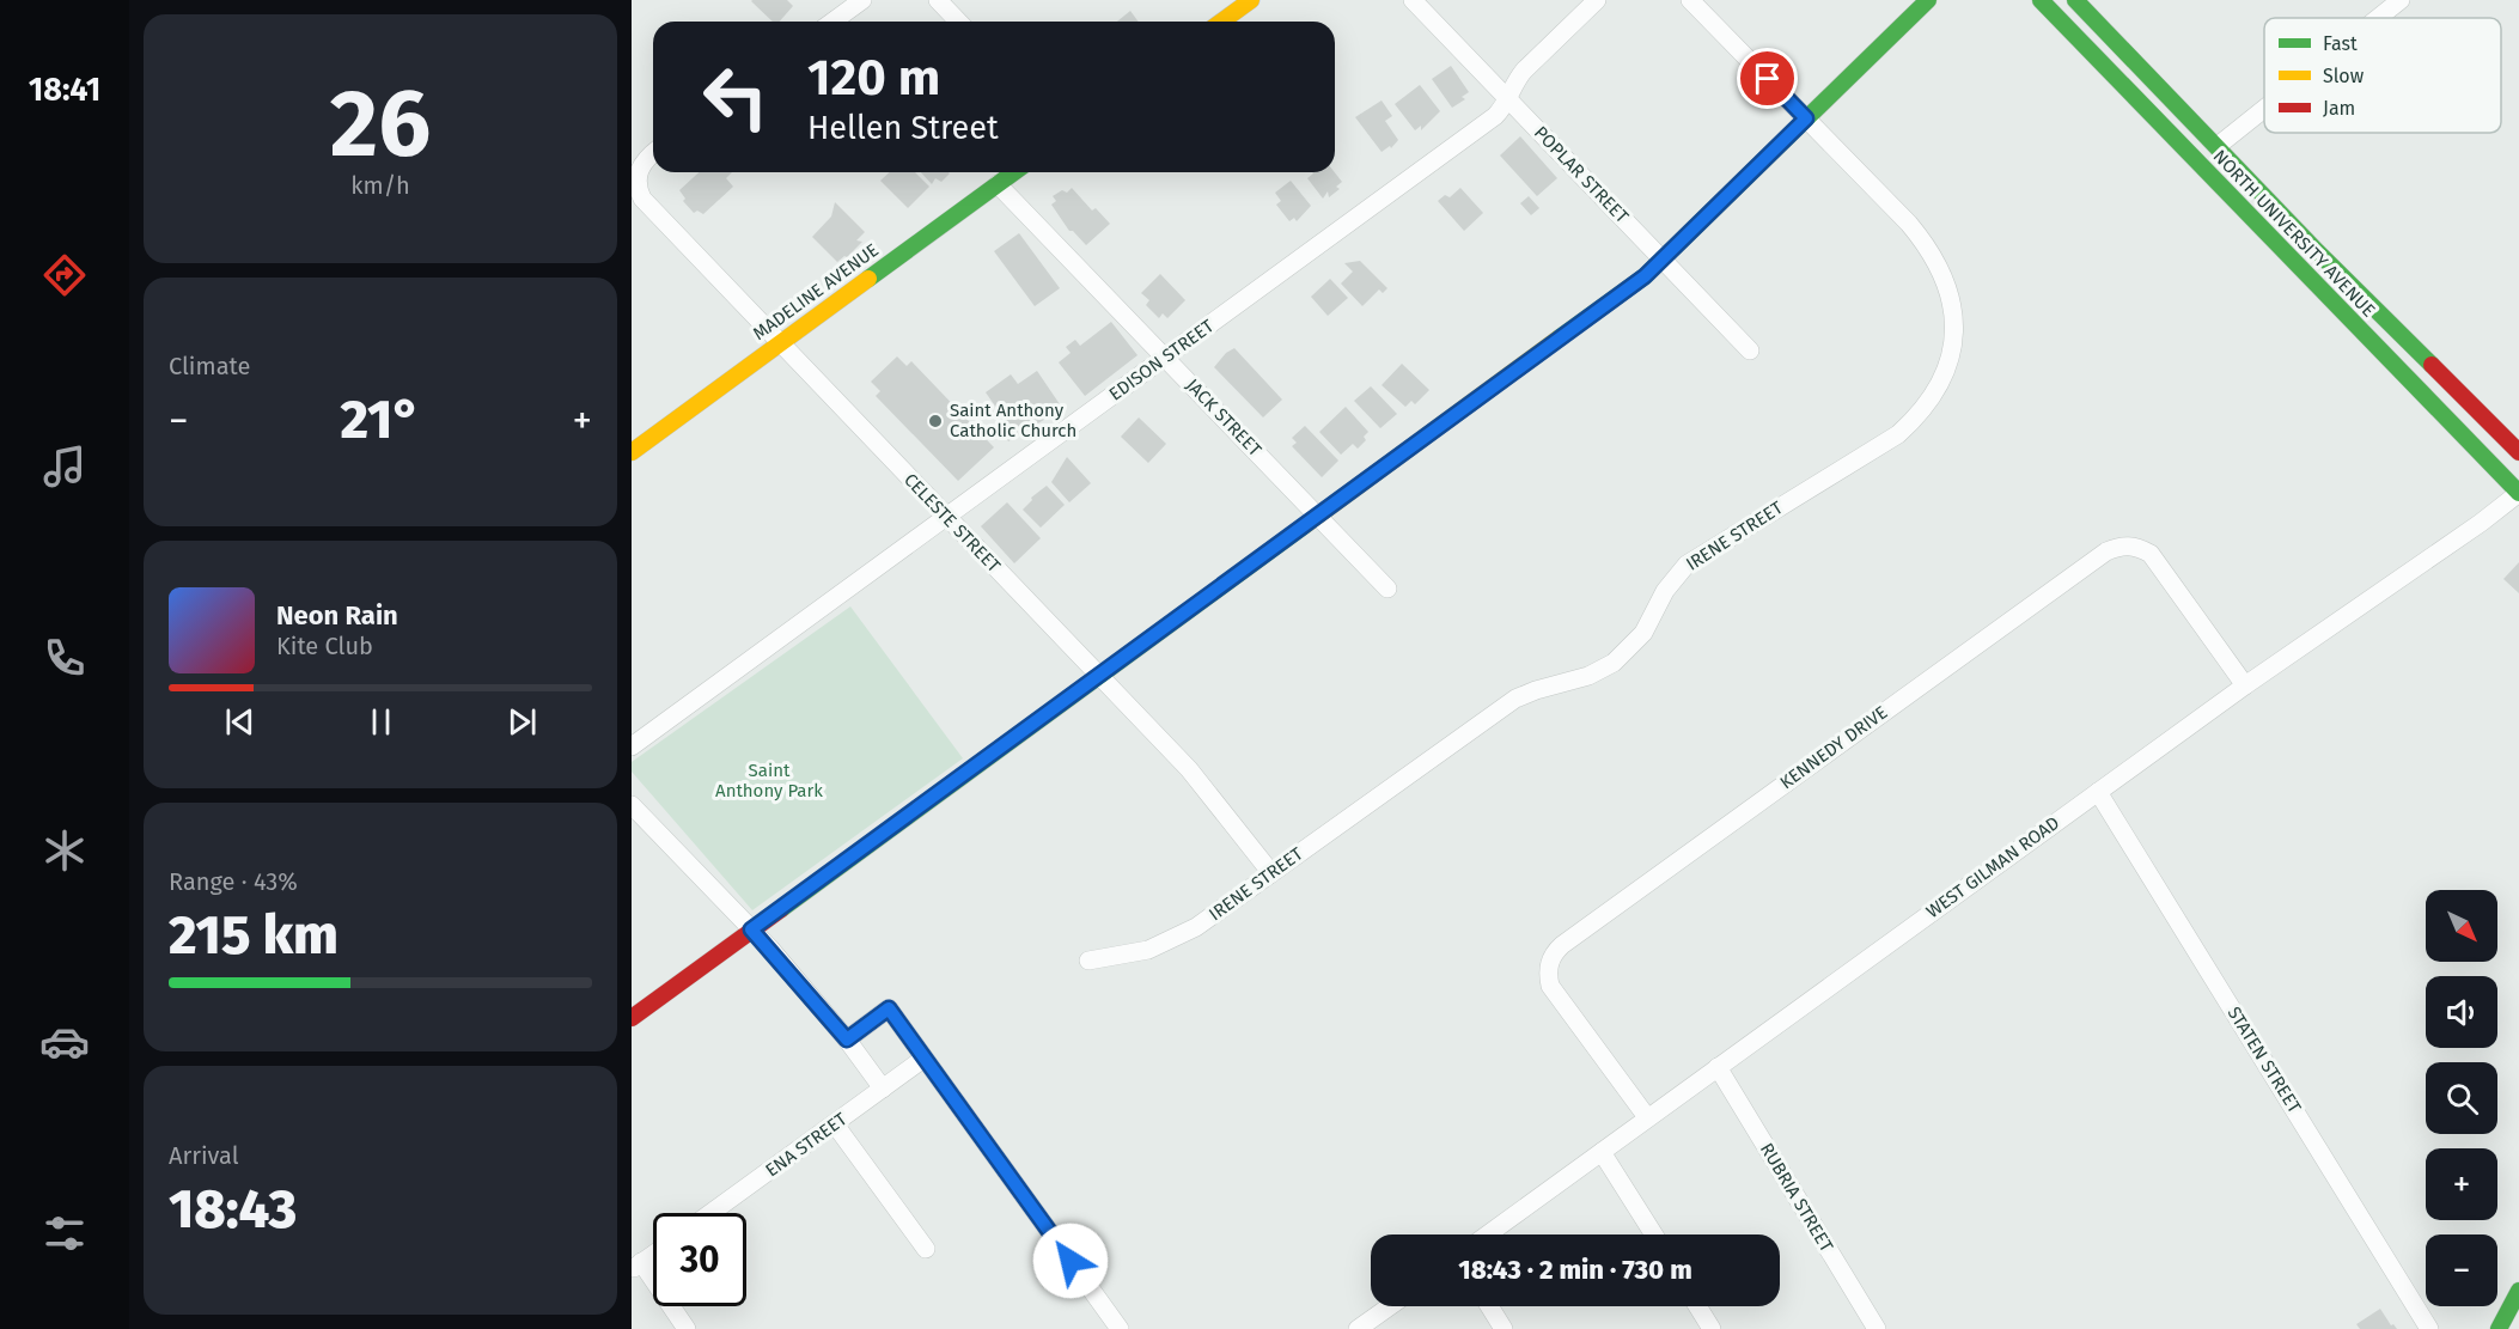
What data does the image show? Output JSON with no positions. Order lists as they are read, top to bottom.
{
  "streets": {
    "street": [
      "POPLAR STREET",
      "NORTH UNIVERSITY AVENUE",
      "MADELINE AVENUE",
      "EDISON STREET",
      "JACK STREET",
      "CELESTE STREET",
      "IRENE STREET",
      "KENNEDY DRIVE",
      "WEST GILMAN ROAD",
      "STATEN STREET",
      "ENA STREET",
      "RUBRIA STREET"
    ]
  },
  "crossings": [
    ["POPLAR STREET", "EDISON STREET"],
    ["NORTH UNIVERSITY AVENUE", "WEST GILMAN ROAD"],
    ["MADELINE AVENUE", "JACK STREET"],
    ["MADELINE AVENUE", "CELESTE STREET"],
    ["EDISON STREET", "JACK STREET"],
    ["EDISON STREET", "CELESTE STREET"],
    ["CELESTE STREET", "IRENE STREET"],
    ["KENNEDY DRIVE", "WEST GILMAN ROAD"],
    ["WEST GILMAN ROAD", "STATEN STREET"],
    ["WEST GILMAN ROAD", "RUBRIA STREET"]
  ],
  "parks": ["Saint Anthony Park"],
  "places": ["Saint Anthony Catholic Church"],
  "legend": ["Fast", "Slow", "Jam"],
  "north": "bottom right",
  "page": {
    "tabs": "18:41",
    "tile": [
      ["26", "km/h"],
      "Climate",
      ["Range · 43%", "215 km"],
      ["Arrival", "18:43"]
    ],
    "turn": ["120 m", "Hellen Street"],
    "heat": ["−", "21°", "+"],
    "song": ["Neon Rain", "Kite Club"],
    "map_buttons": ["+", "−"],
    "limit": "30",
    "trip": "18:43 · 2 min · 730 m"
  }
}
